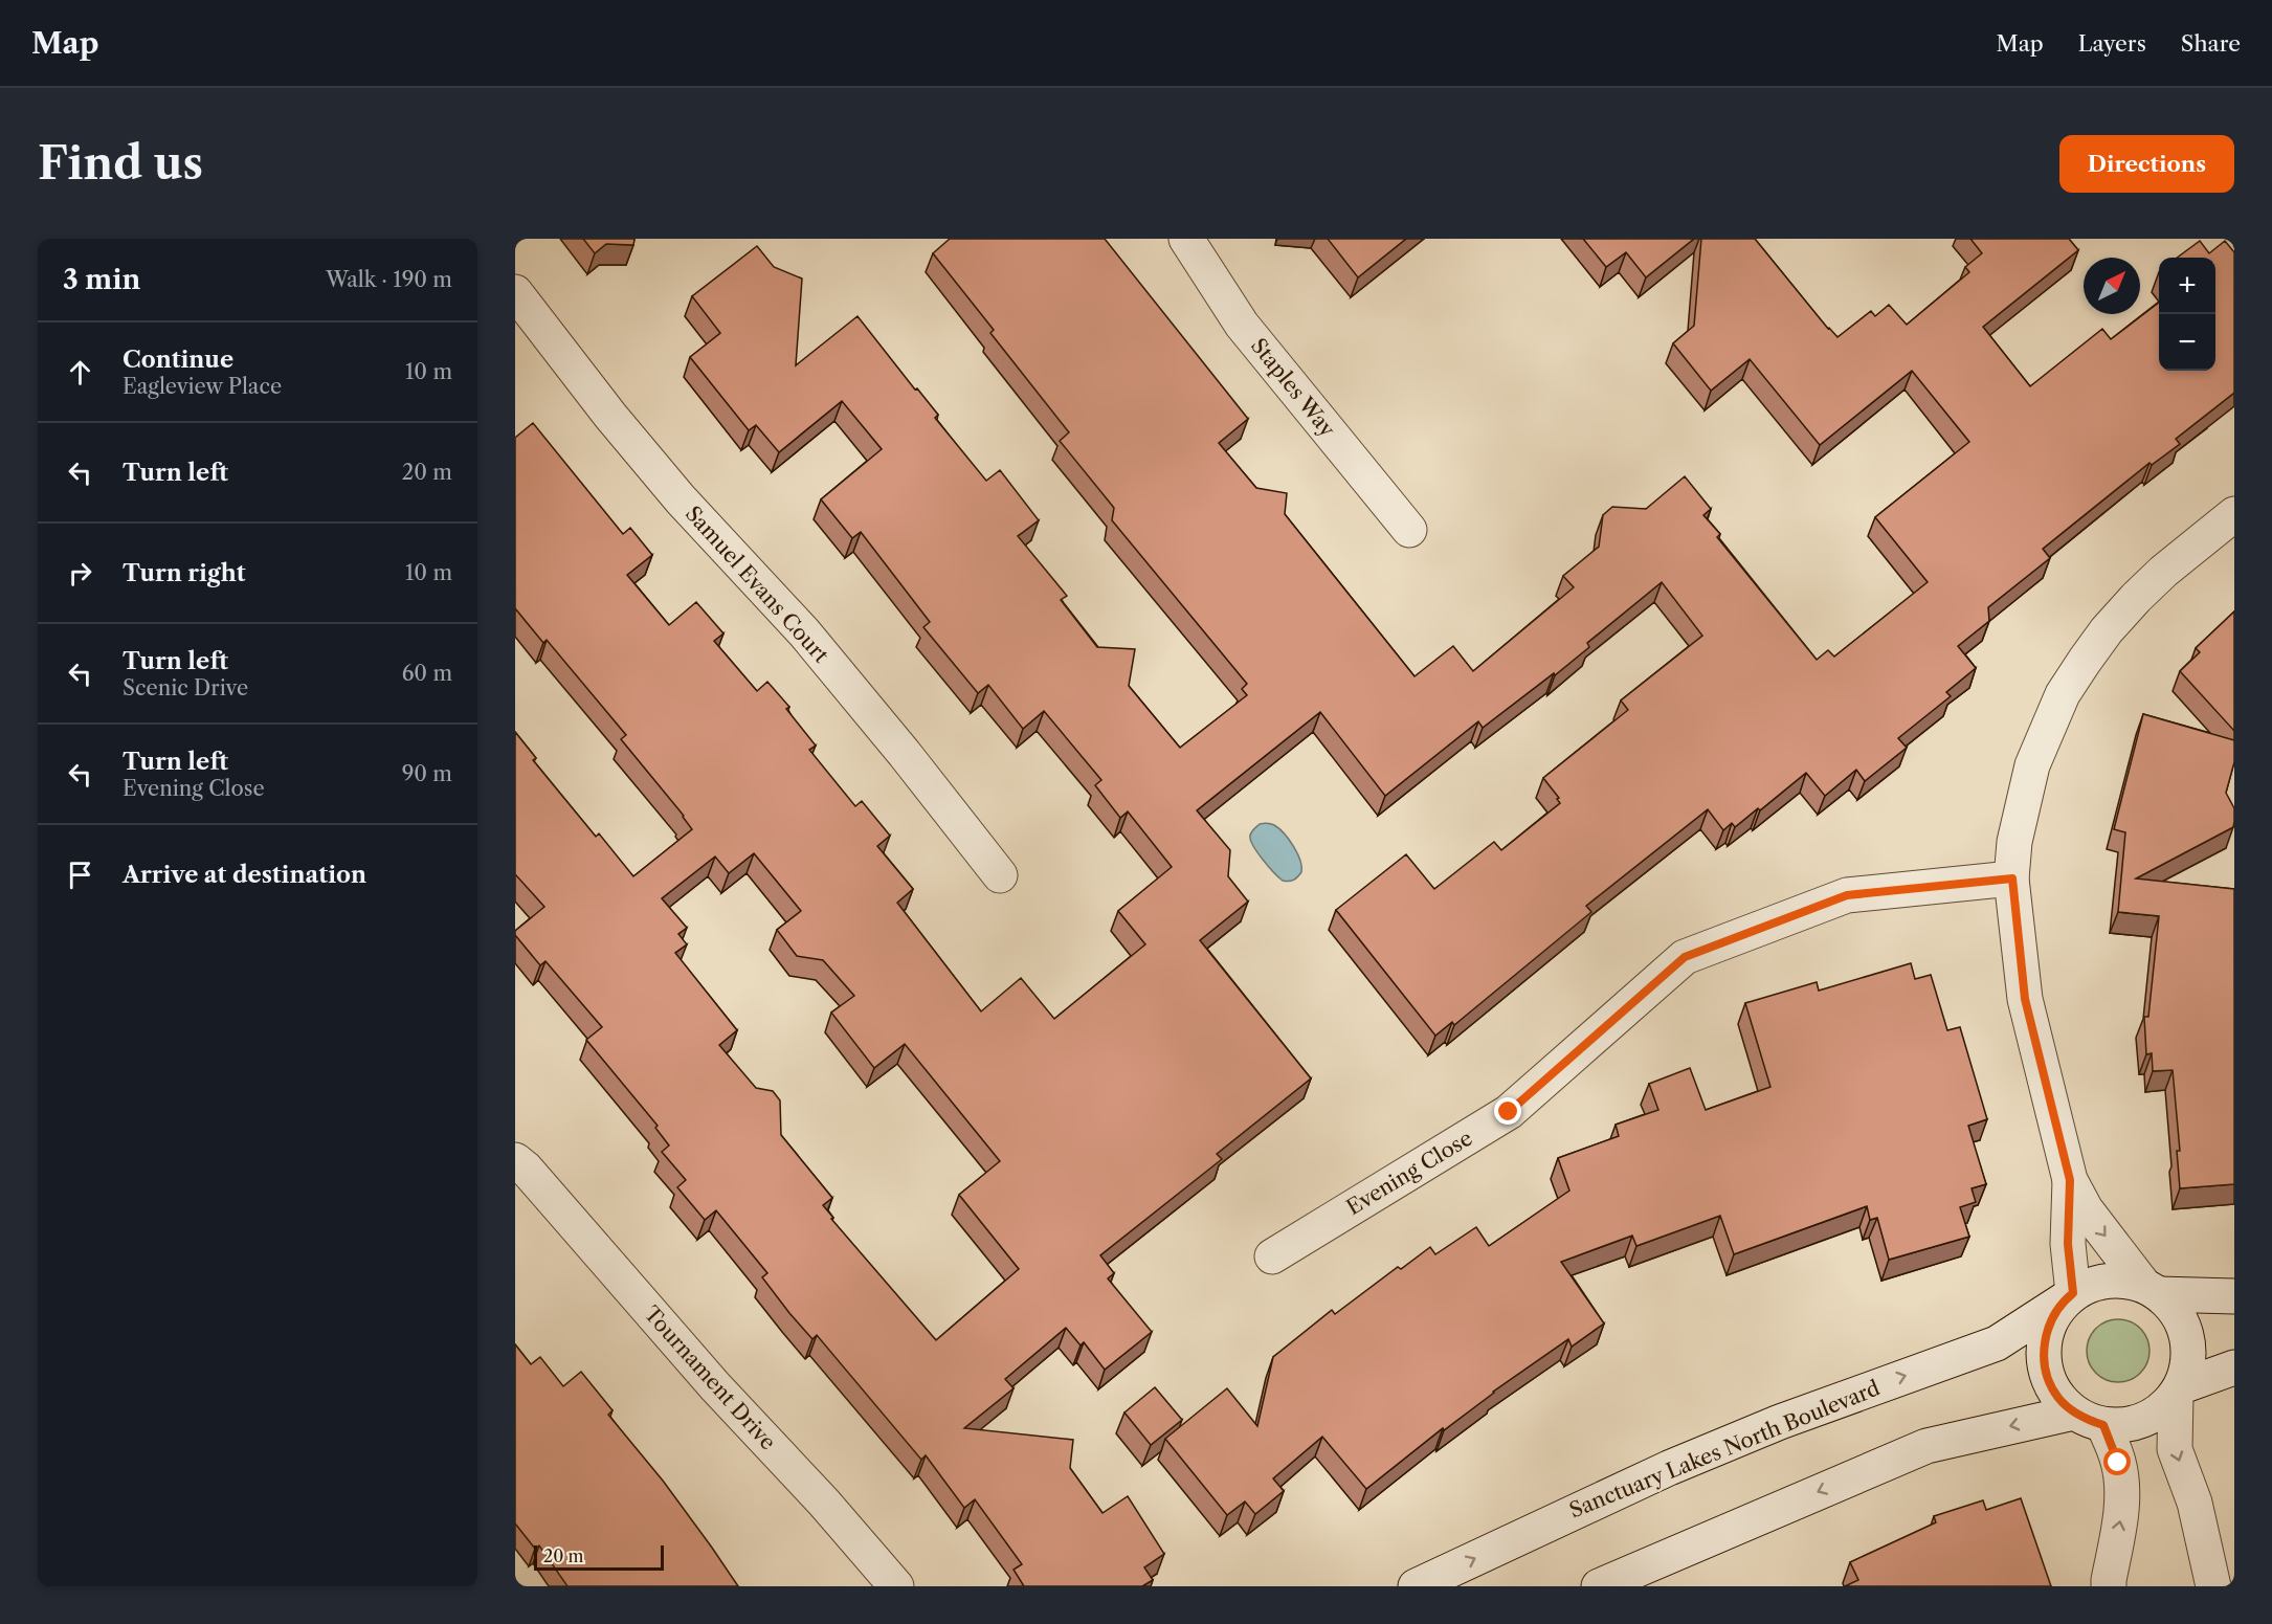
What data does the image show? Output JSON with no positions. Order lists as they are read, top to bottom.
{
  "streets": {
    "street": [
      "Staples Way",
      "Samuel Evans Court",
      "Evening Close",
      "Tournament Drive",
      "Sanctuary Lakes North Boulevard"
    ]
  },
  "scale_bar": "20 m",
  "north": "top right",
  "page": {
    "header": "Map",
    "nav": ["Map", "Layers", "Share"],
    "buttons": "Directions",
    "title": "Find us",
    "heading": ["3 min", "Walk · 190 m"],
    "map_buttons": ["+", "−"],
    "list": [
      ["Continue", "Eagleview Place", "10 m"],
      ["Turn left", "20 m"],
      ["Turn right", "10 m"],
      ["Turn left", "Scenic Drive", "60 m"],
      ["Turn left", "Evening Close", "90 m"],
      "Arrive at destination"
    ],
    "scale": "20 m"
  }
}
